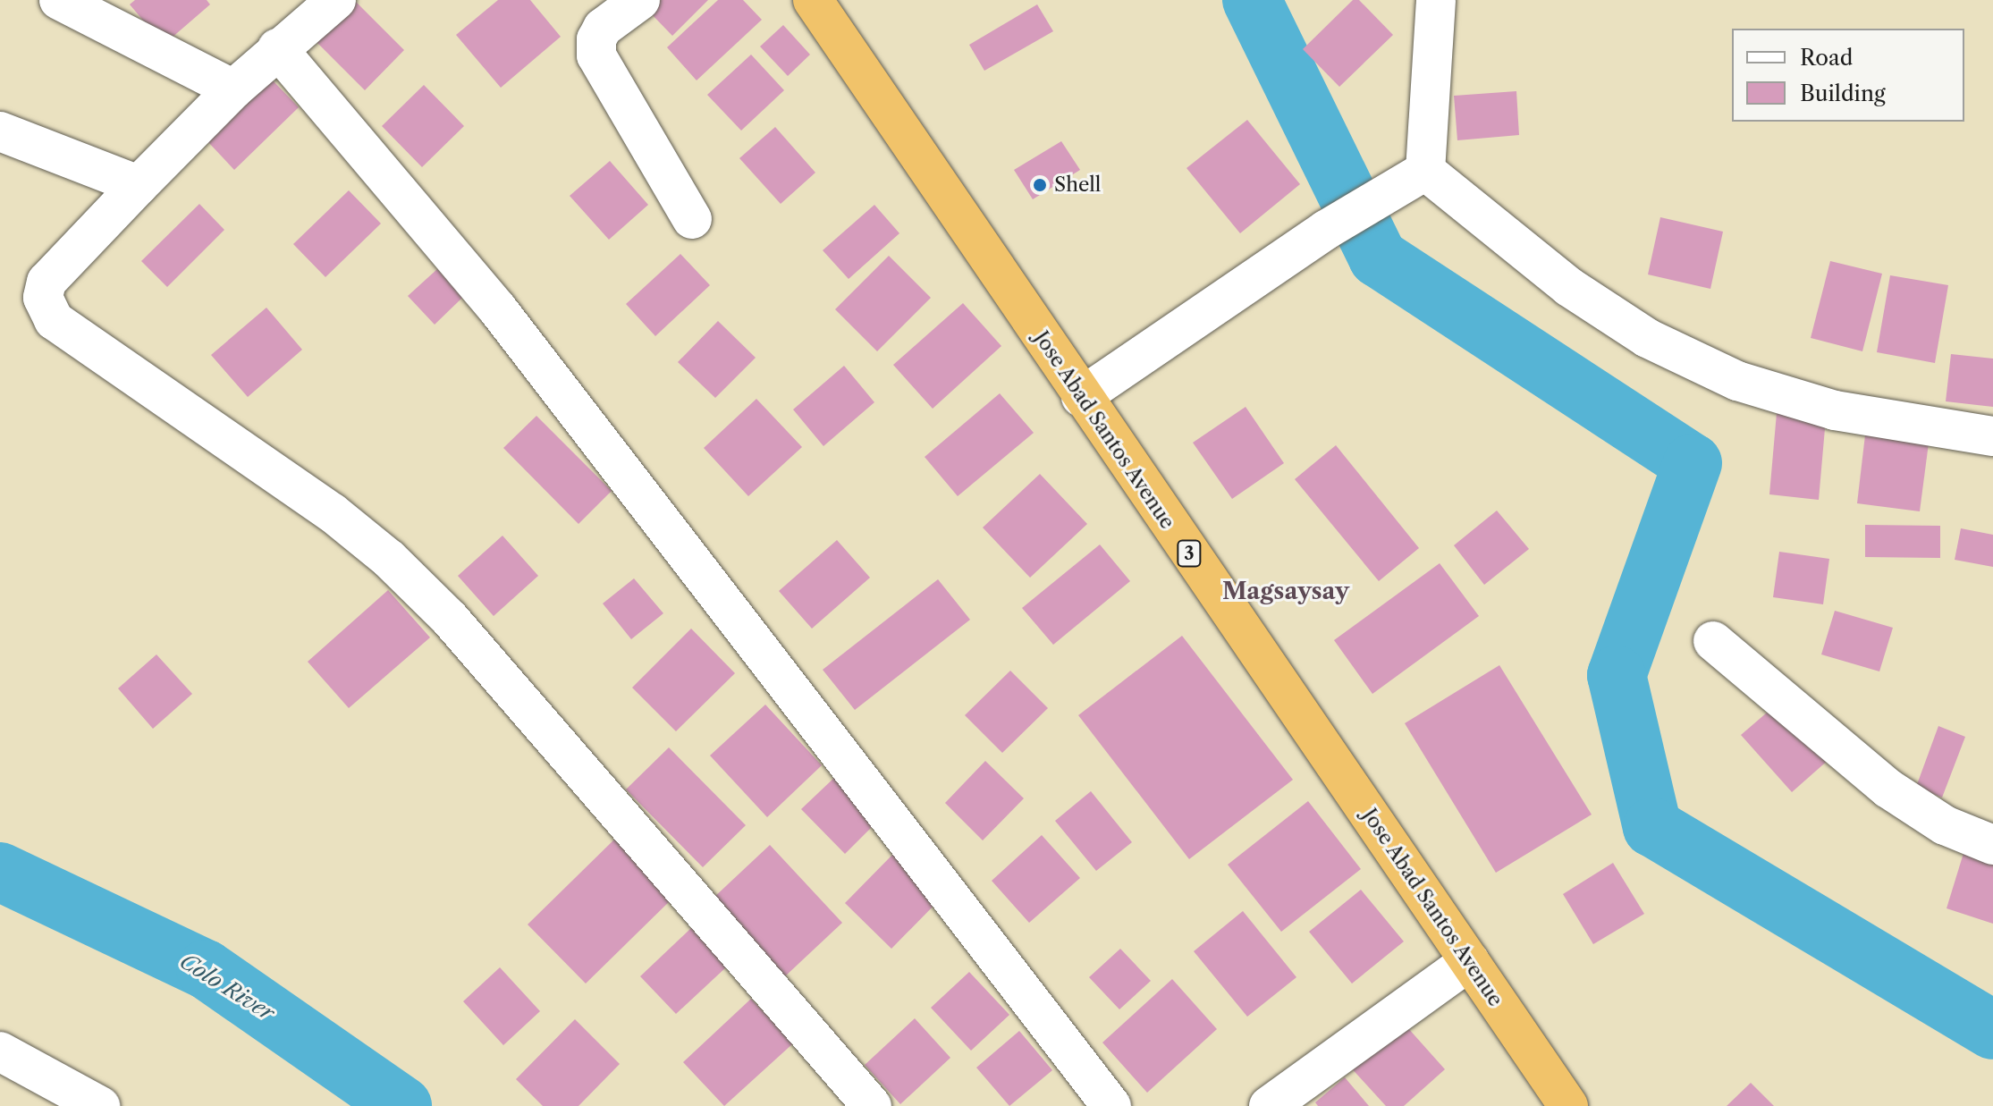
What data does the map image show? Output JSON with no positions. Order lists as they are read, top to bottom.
{
  "streets": {
    "highway": ["Jose Abad Santos Avenue", "3"]
  },
  "districts": ["Magsaysay"],
  "water": ["Colo River"],
  "places": ["Shell"],
  "legend": ["Road", "Building"]
}
